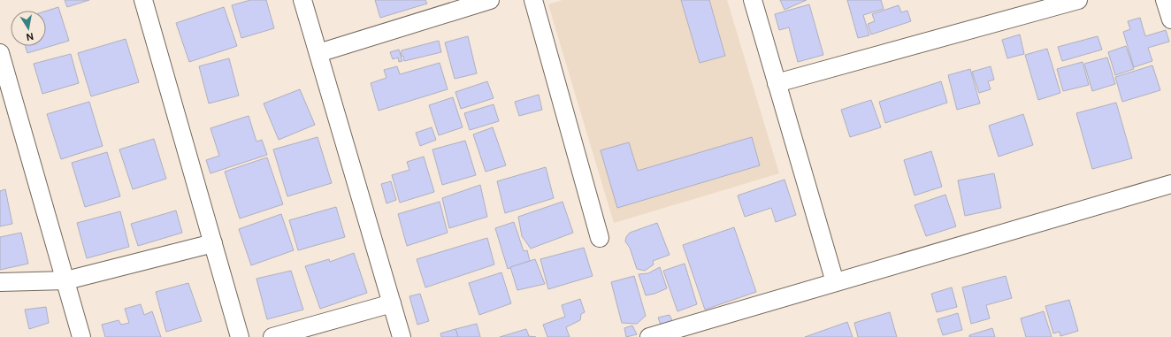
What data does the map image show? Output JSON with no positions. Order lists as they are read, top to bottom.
{
  "north": "bottom"
}
